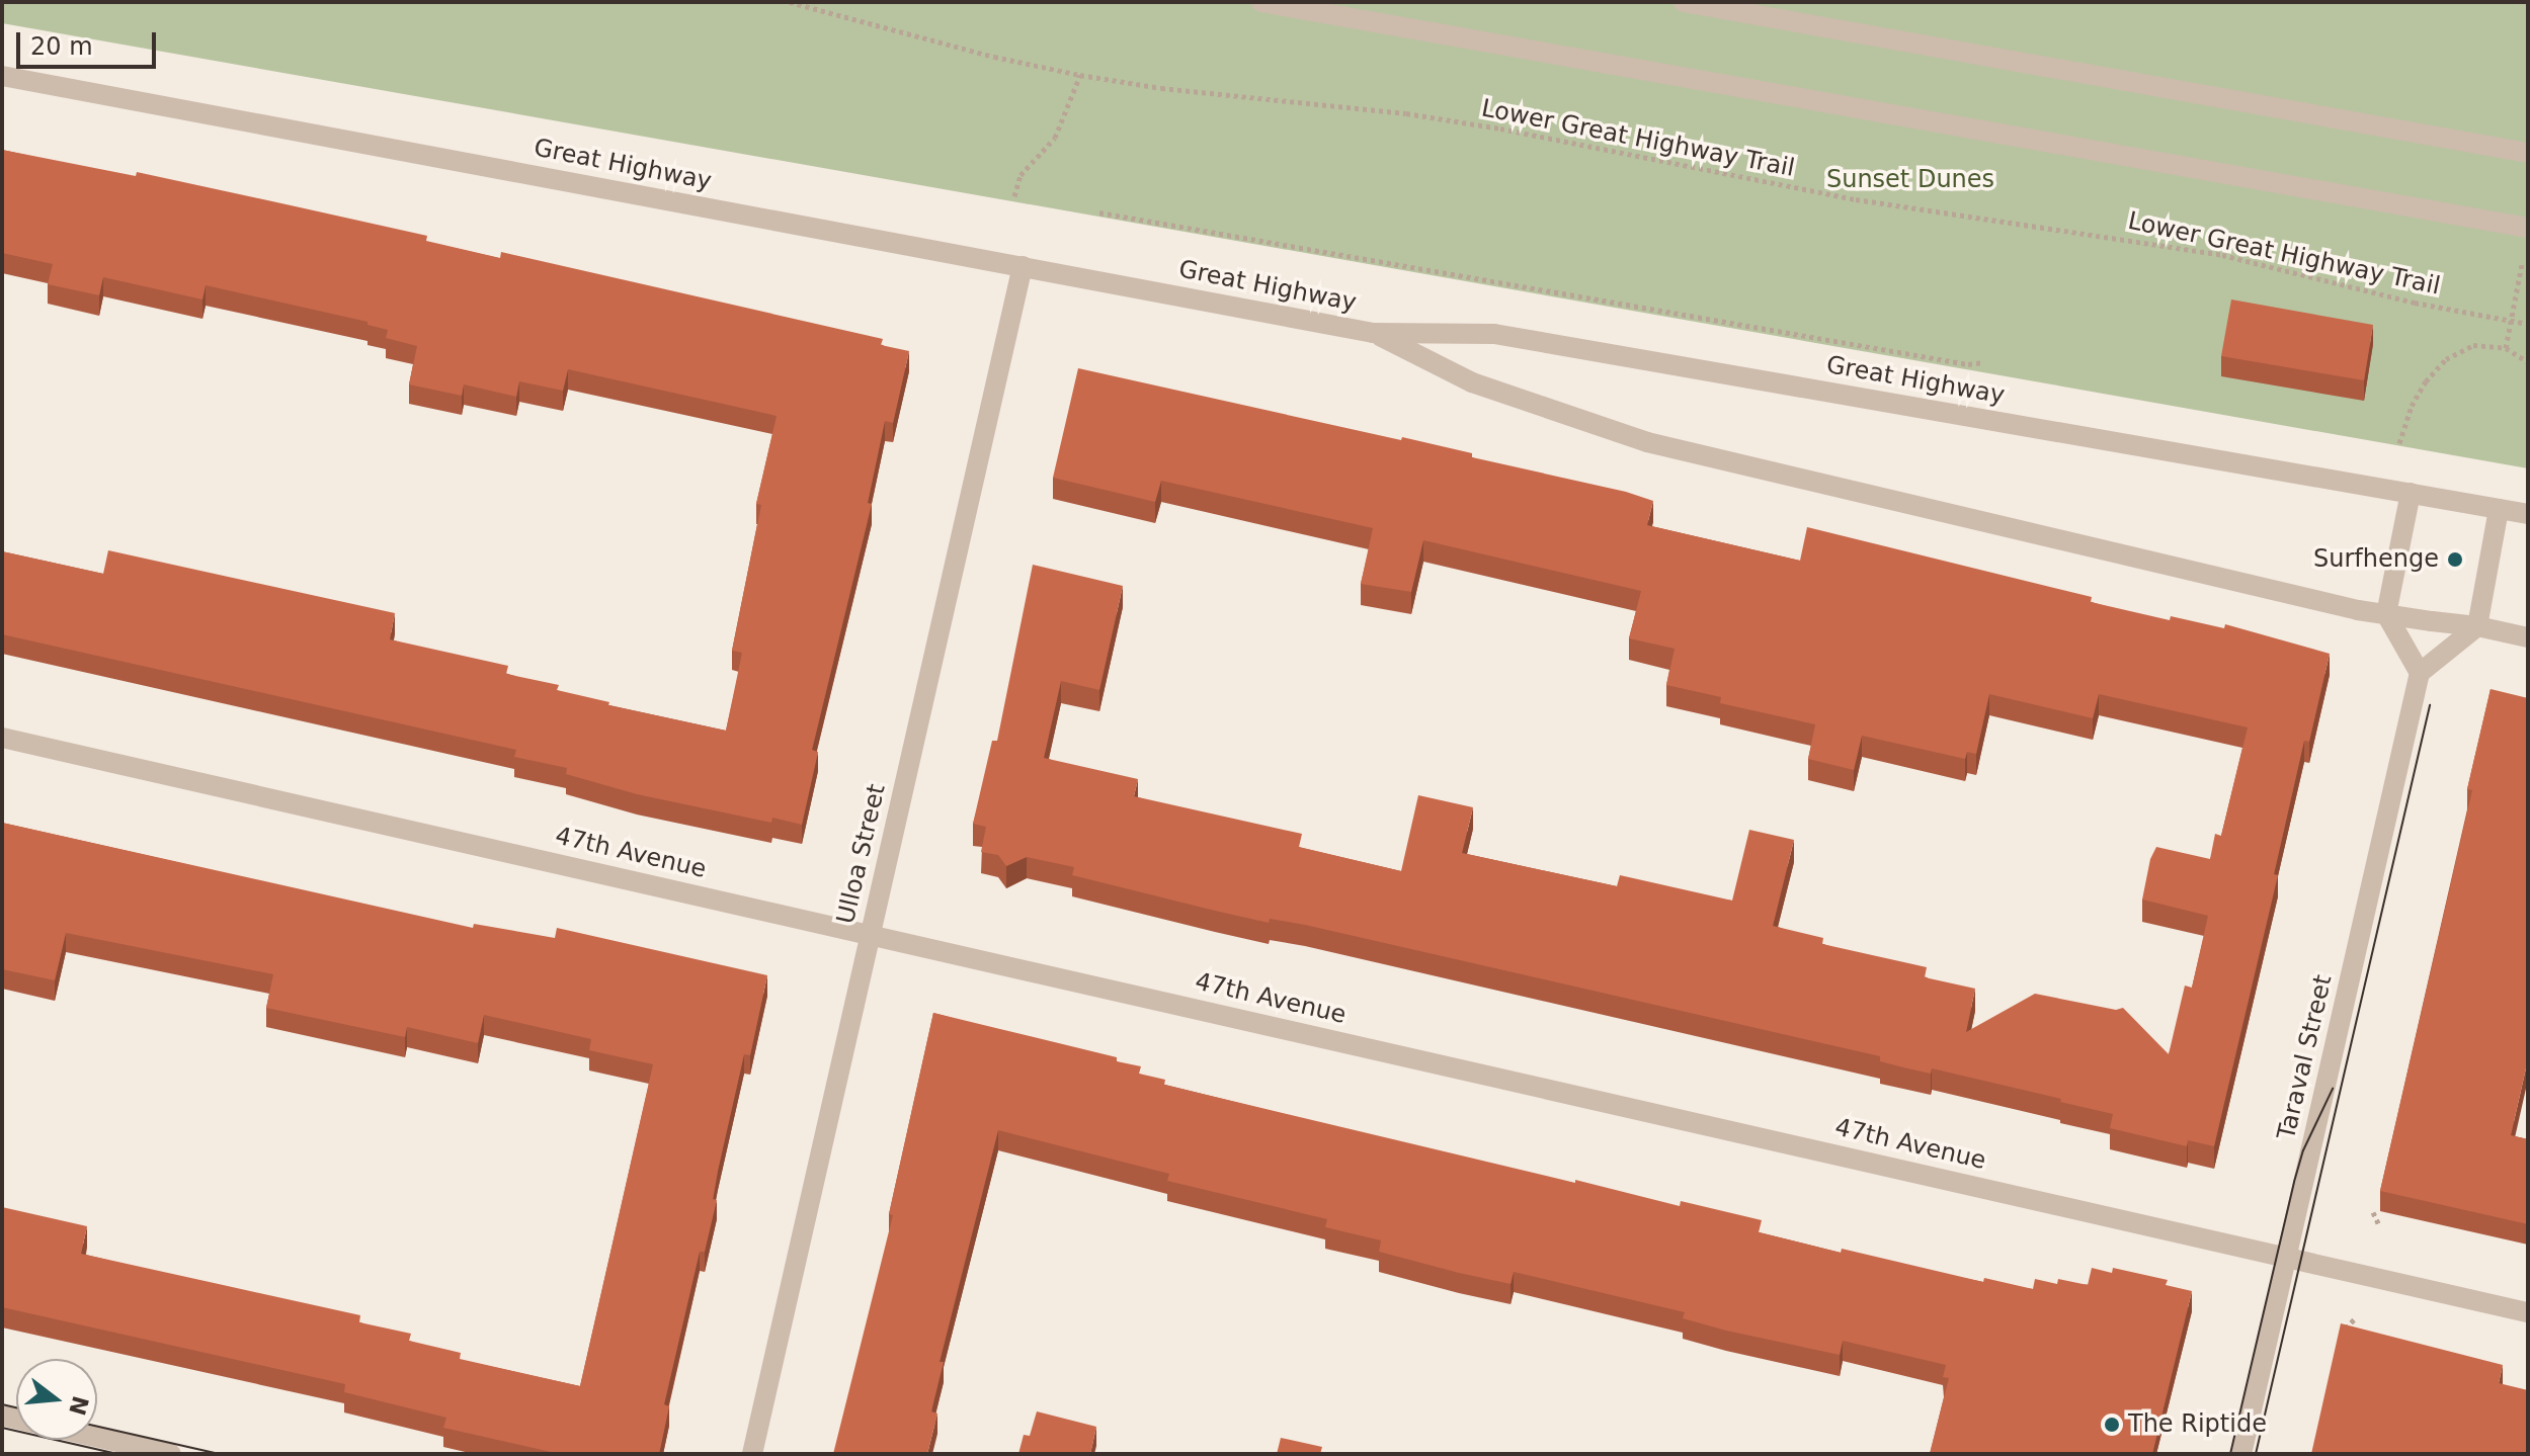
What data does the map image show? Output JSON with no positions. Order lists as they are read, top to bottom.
{
  "streets": {
    "street": [
      "Great Highway",
      "47th Avenue",
      "Ulloa Street",
      "Taraval Street"
    ],
    "path": ["Lower Great Highway Trail"]
  },
  "crossings": [
    ["Great Highway", "Ulloa Street"],
    ["47th Avenue", "Ulloa Street"],
    ["47th Avenue", "Taraval Street"]
  ],
  "parks": ["Sunset Dunes"],
  "places": ["Surfhenge", "The Riptide"],
  "scale_bar": "20 m",
  "north": "right"
}
